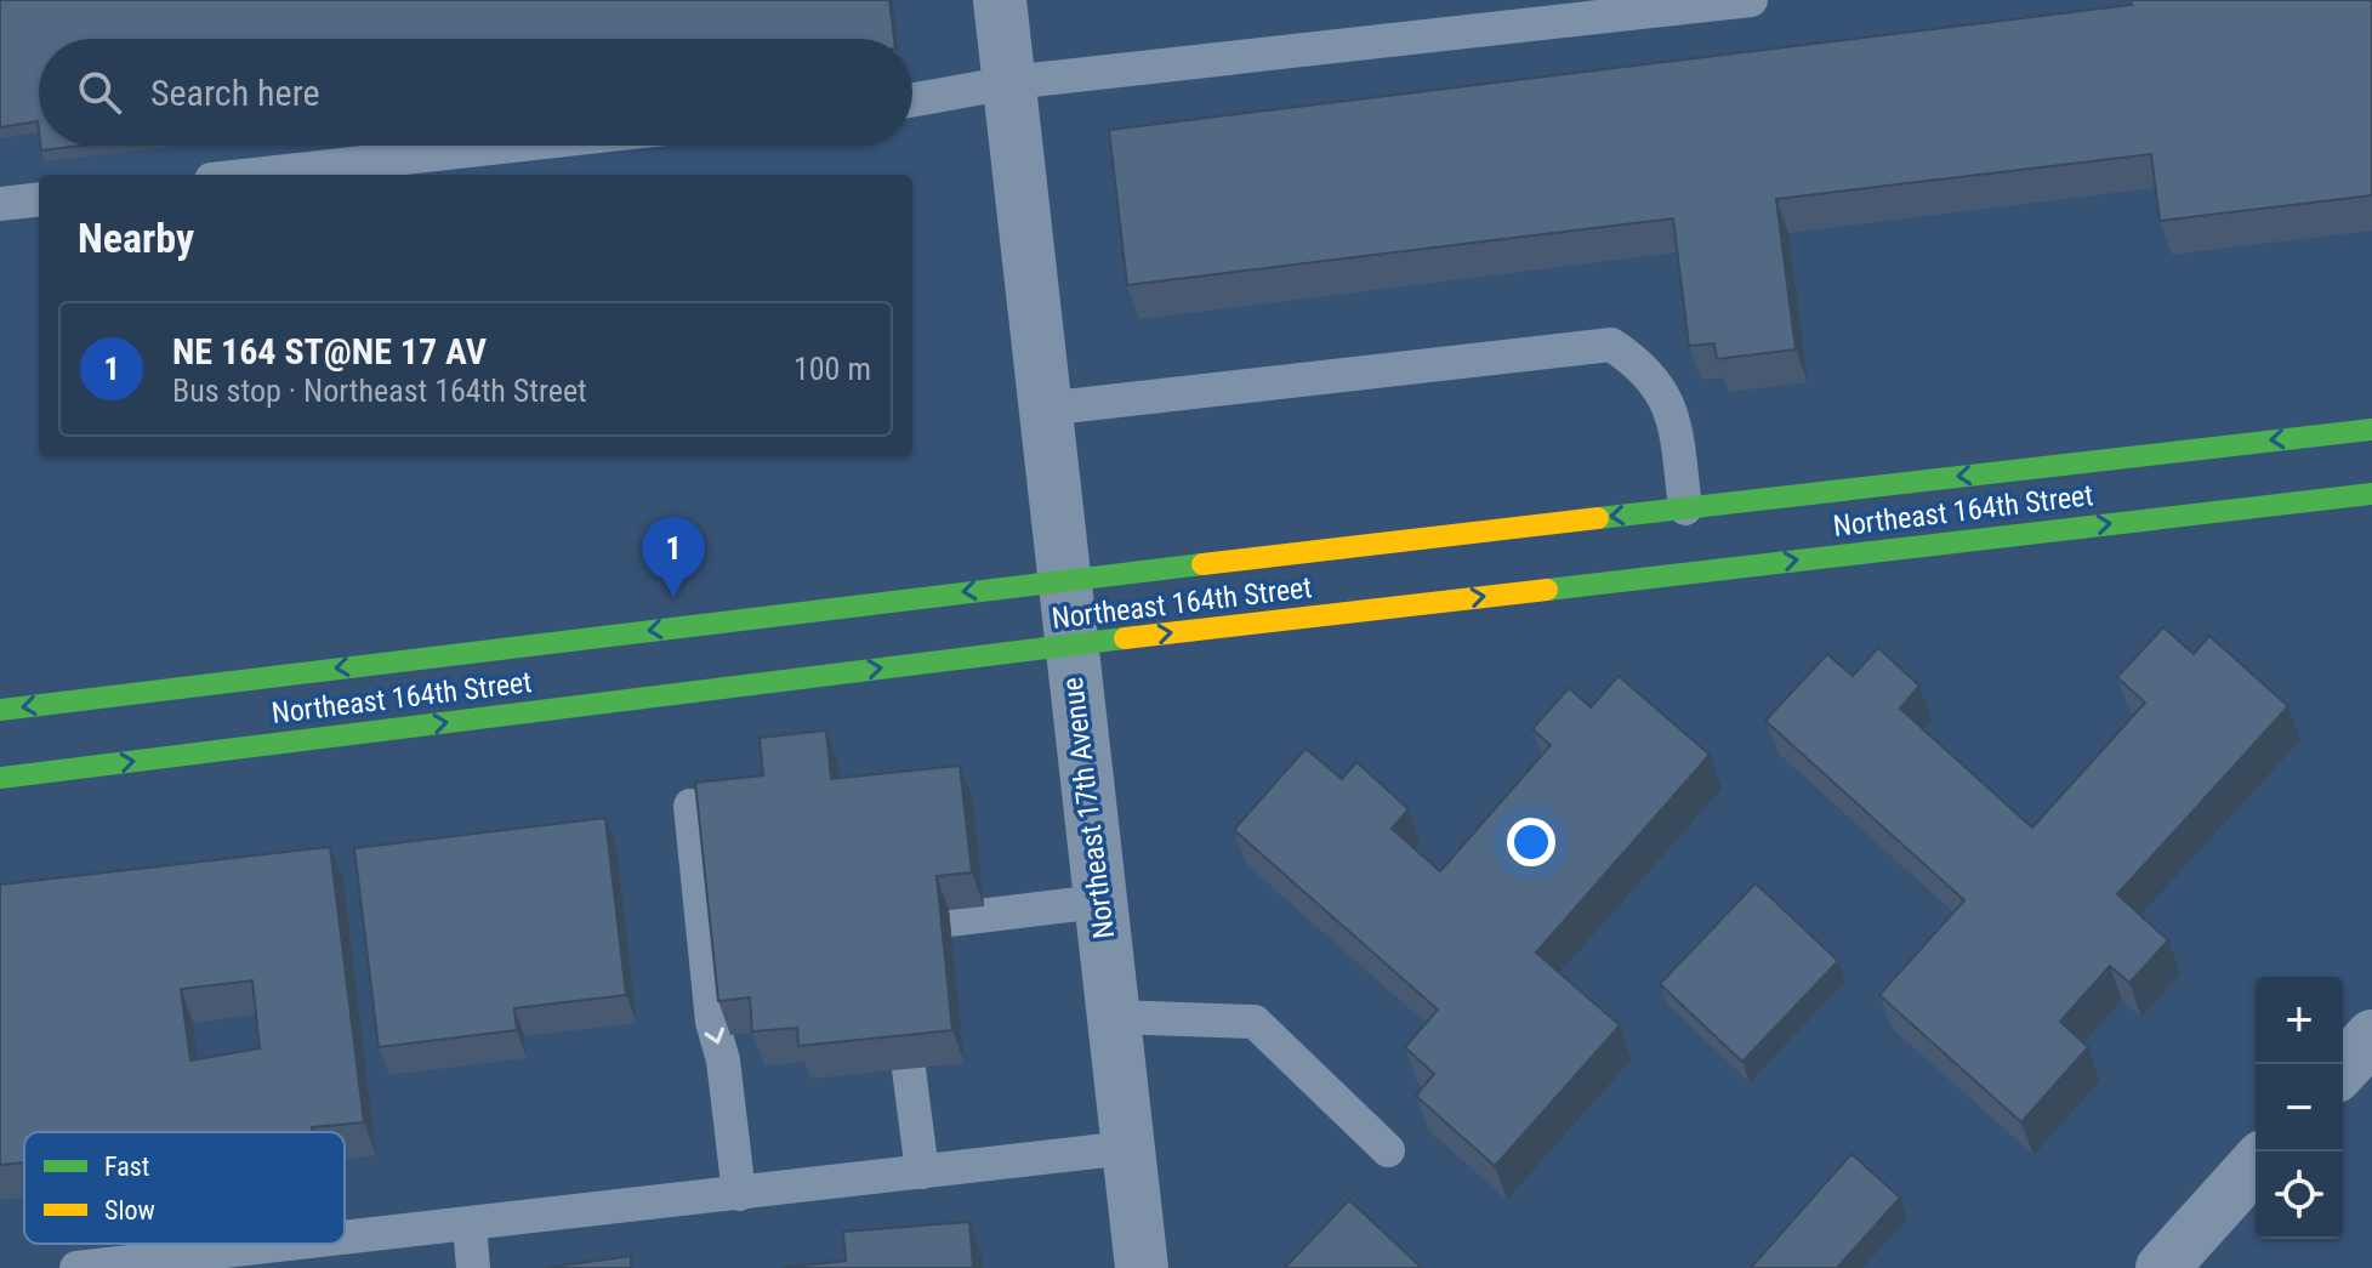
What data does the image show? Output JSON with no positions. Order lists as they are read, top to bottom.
{
  "streets": {
    "street": ["Northeast 164th Street", "Northeast 17th Avenue"]
  },
  "crossings": [
    ["Northeast 164th Street", "Northeast 17th Avenue"]
  ],
  "legend": ["Fast", "Slow"],
  "page": {
    "search": "Search here",
    "heading": "Nearby",
    "list": [
      {
        "mark": "1",
        "name": "NE 164 ST@NE 17 AV",
        "note": "Bus stop · Northeast 164th Street",
        "value": "100 m"
      }
    ],
    "pins": "1",
    "map_buttons": ["+", "−"]
  }
}
